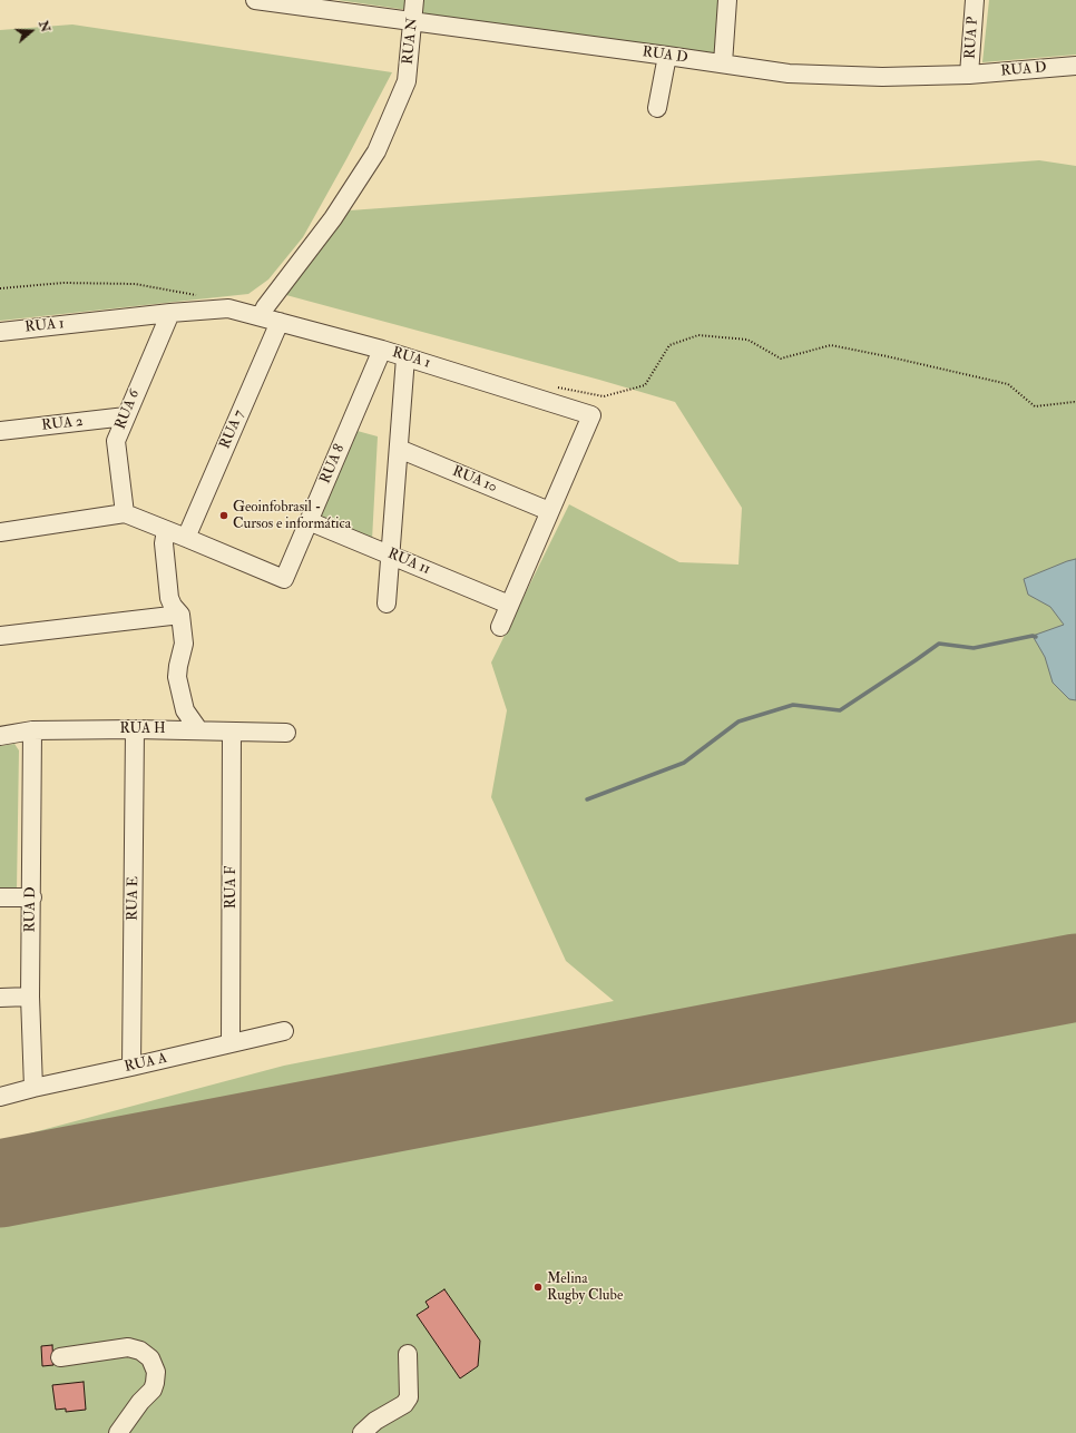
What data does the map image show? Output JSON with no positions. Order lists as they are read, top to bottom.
{
  "streets": {
    "street": [
      "RUA P",
      "RUA N",
      "RUA D",
      "RUA 1",
      "RUA 6",
      "RUA 2",
      "RUA 7",
      "RUA 8",
      "RUA 10",
      "RUA 11",
      "RUA H",
      "RUA F",
      "RUA E",
      "RUA A"
    ]
  },
  "crossings": [
    ["RUA P", "RUA D"],
    ["RUA N", "RUA D"],
    ["RUA N", "RUA 1"],
    ["RUA D", "RUA H"],
    ["RUA D", "RUA A"],
    ["RUA 1", "RUA 6"],
    ["RUA 1", "RUA 7"],
    ["RUA 1", "RUA 8"],
    ["RUA 1", "RUA 10"],
    ["RUA 1", "RUA 11"],
    ["RUA 6", "RUA 2"],
    ["RUA 7", "RUA 8"],
    ["RUA 8", "RUA 11"],
    ["RUA H", "RUA F"],
    ["RUA H", "RUA E"],
    ["RUA F", "RUA A"],
    ["RUA E", "RUA A"]
  ],
  "places": ["Geoinfobrasil - Cursos e informática", "Melina Rugby Clube"],
  "north": "right"
}
